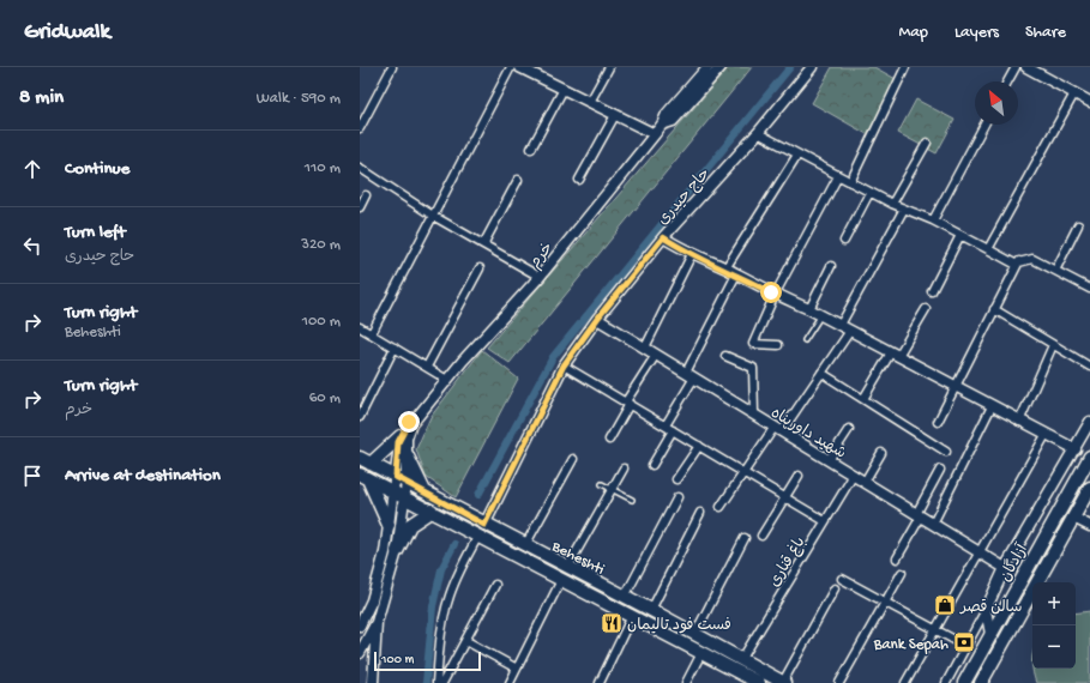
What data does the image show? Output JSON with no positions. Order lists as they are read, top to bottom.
{
  "streets": {
    "main road": ["Beheshti", "آزادگان"],
    "street": [
      "حاج حیدری",
      "خرم",
      "شهید داورپناه",
      "باغ قناری"
    ]
  },
  "crossings": [
    ["حاج حیدری", "شهید داورپناه"],
    ["حاج حیدری", "Beheshti"],
    ["خرم", "Beheshti"],
    ["شهید داورپناه", "باغ قناری"],
    ["Beheshti", "باغ قناری"]
  ],
  "places": {
    "shop": ["سالن قصر"],
    "restaurant": ["فست فود تالیمان"],
    "bank": ["Bank Sepah"]
  },
  "scale_bar": "100 m",
  "north": "top left",
  "page": {
    "header": "Gridwalk",
    "nav": ["Map", "Layers", "Share"],
    "heading": ["8 min", "Walk · 590 m"],
    "list": [
      ["Continue", "110 m"],
      ["Turn left", "حاج حیدری", "320 m"],
      ["Turn right", "Beheshti", "100 m"],
      ["Turn right", "خرم", "60 m"],
      "Arrive at destination"
    ],
    "map_buttons": ["+", "−"],
    "scale": "100 m"
  }
}
